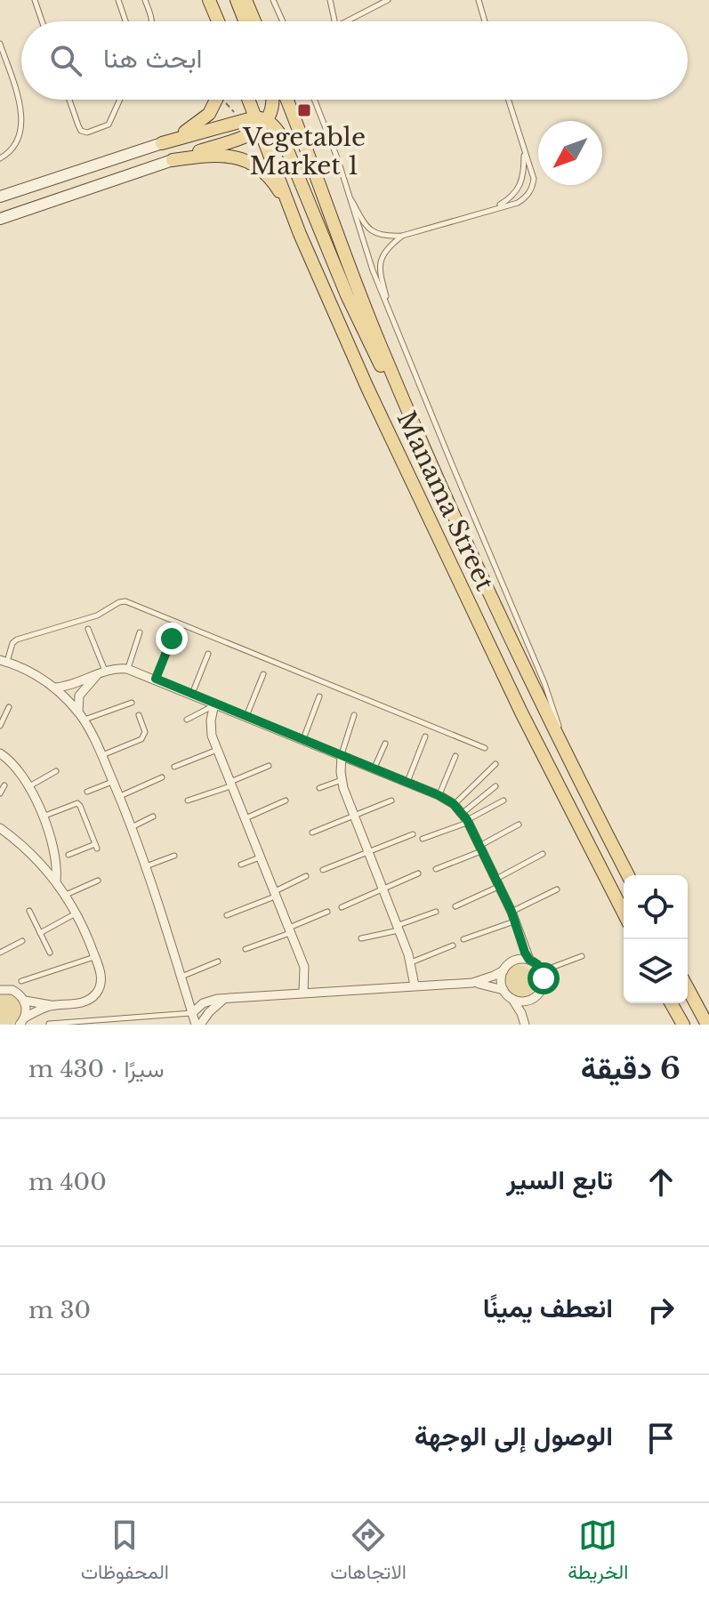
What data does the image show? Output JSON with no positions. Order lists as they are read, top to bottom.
{
  "streets": {
    "main road": ["Manama Street"]
  },
  "places": {
    "transit": ["Vegetable Market 1"]
  },
  "north": "bottom left",
  "page": {
    "search": "ابحث هنا",
    "heading": ["6 دقيقة", "سيرًا · 430 m"],
    "list": [
      ["تابع السير", "400 m"],
      ["انعطف يمينًا", "30 m"],
      "الوصول إلى الوجهة"
    ],
    "nav": ["الخريطة", "الاتجاهات", "المحفوظات"]
  }
}
